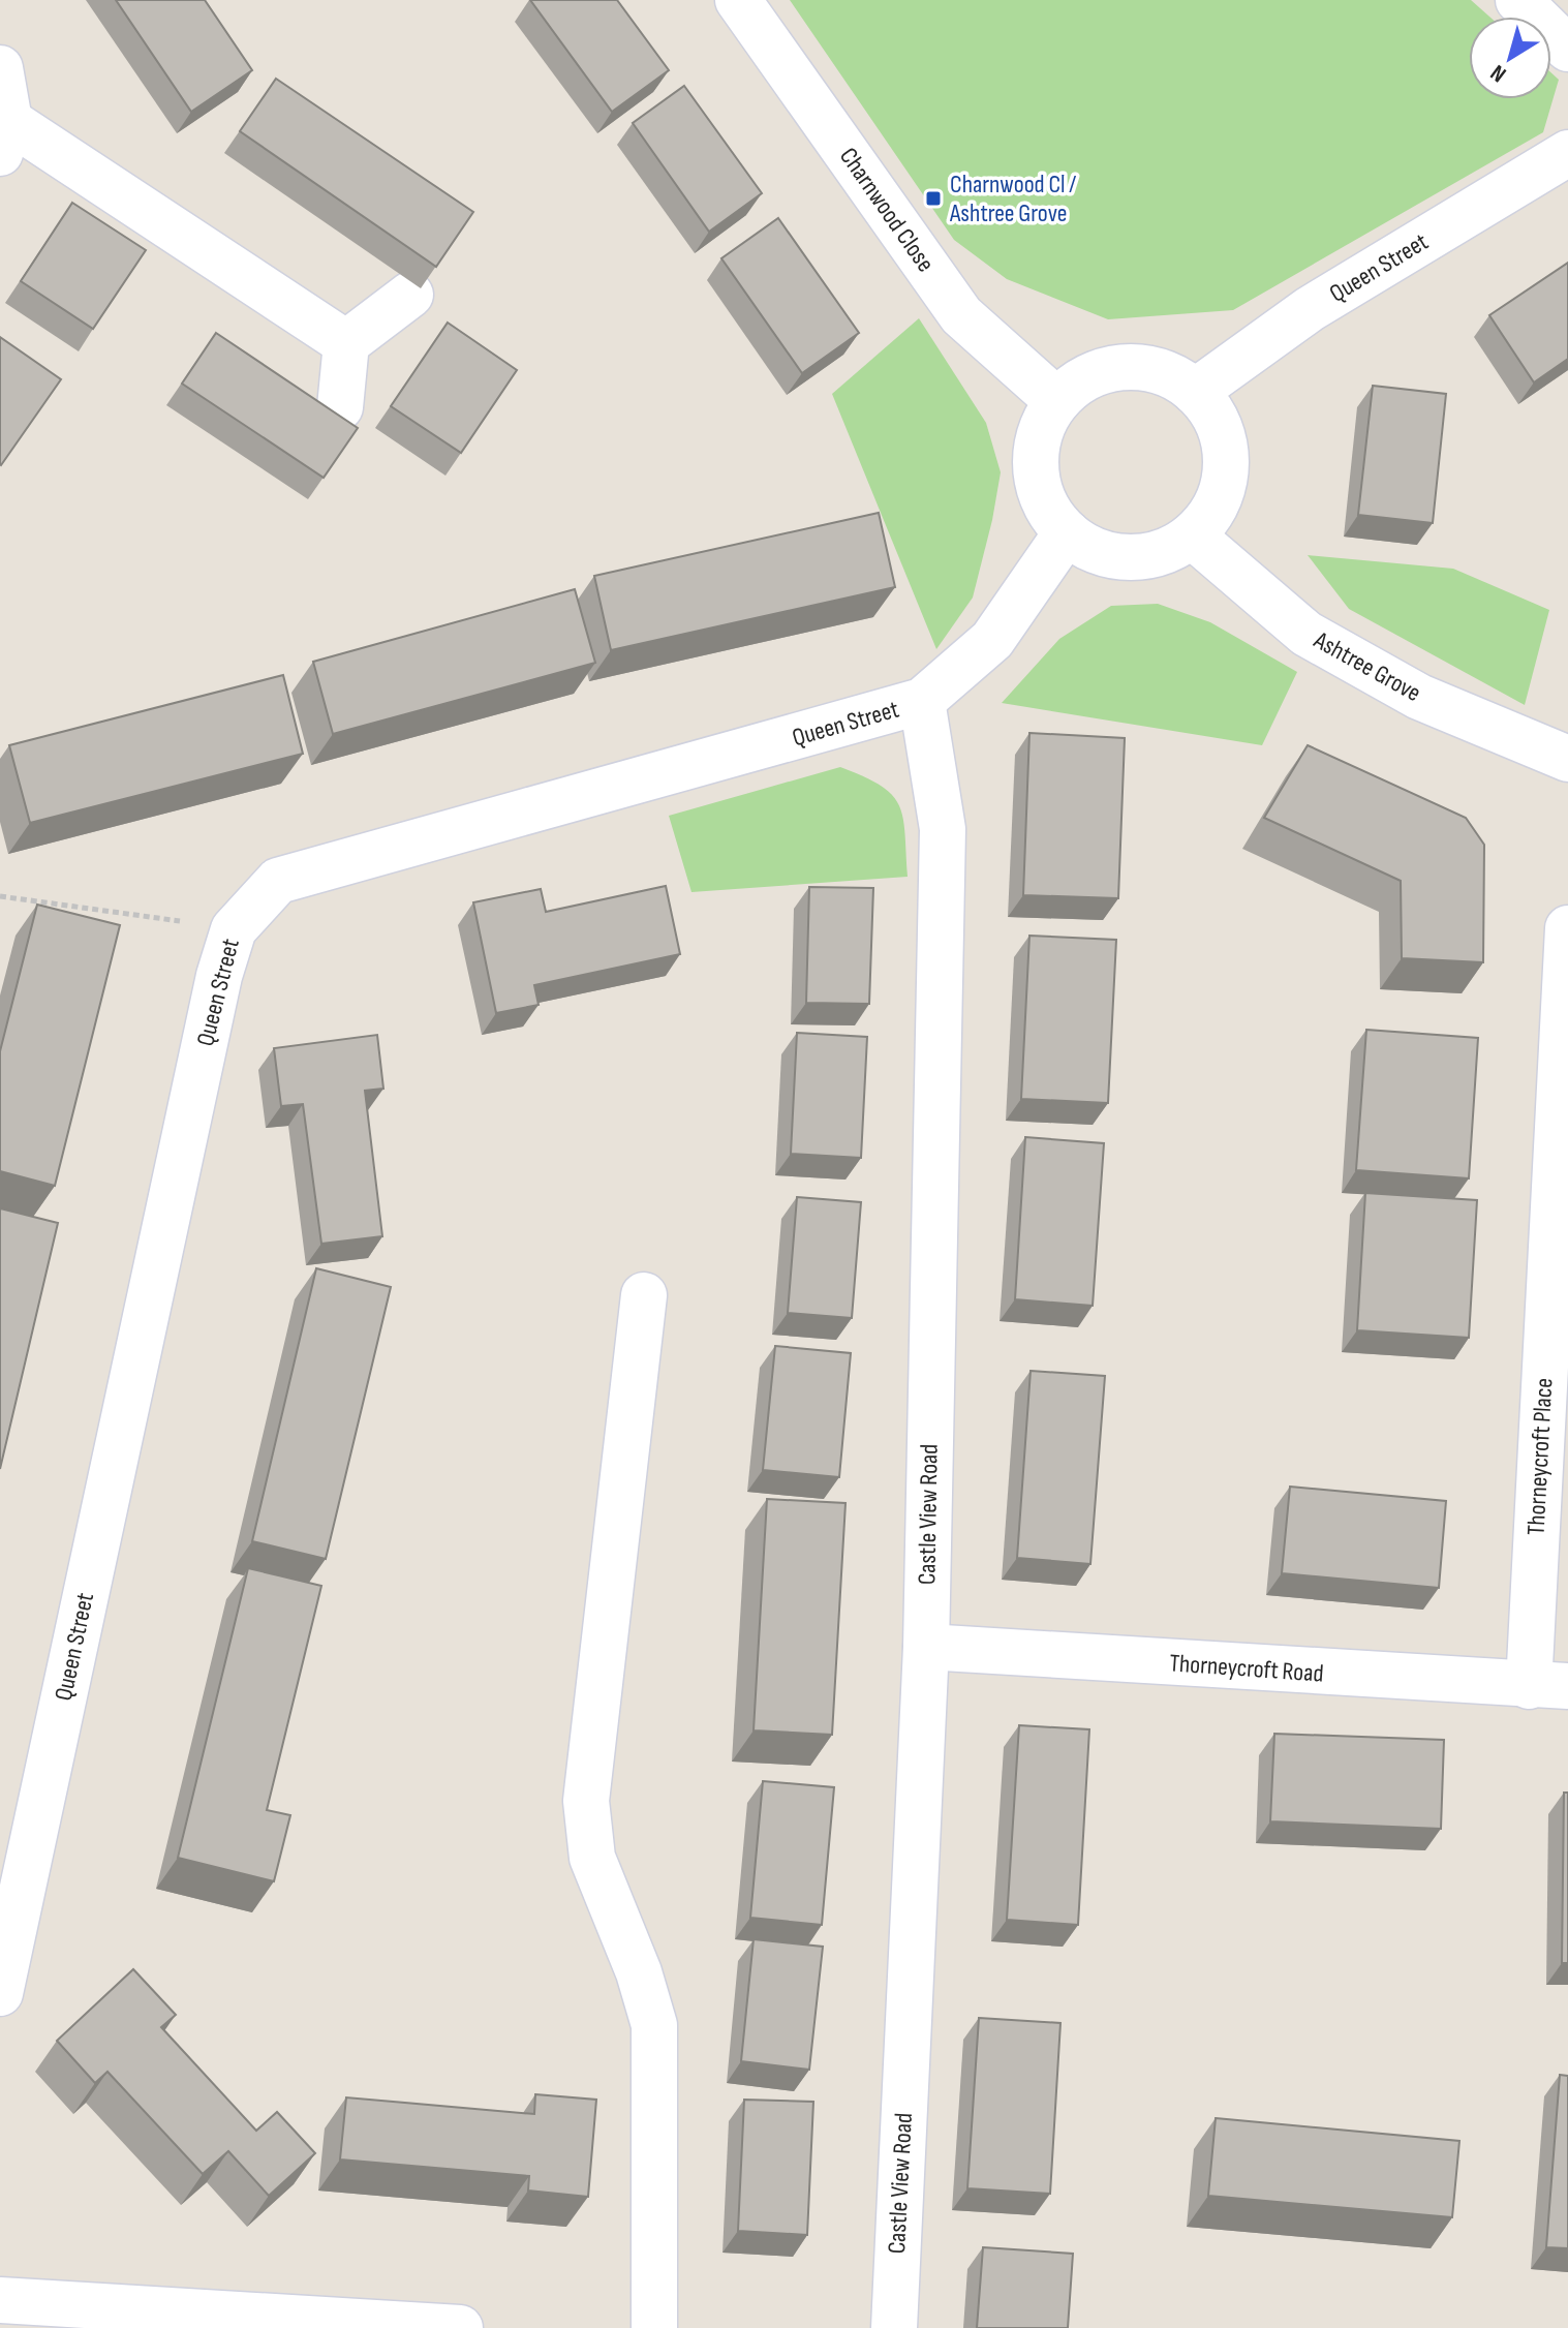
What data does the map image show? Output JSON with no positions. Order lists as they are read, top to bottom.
{
  "streets": {
    "street": [
      "Charnwood Close",
      "Queen Street",
      "Ashtree Grove",
      "Thorneycroft Place",
      "Castle View Road",
      "Thorneycroft Road"
    ]
  },
  "crossings": [
    ["Charnwood Close", "Queen Street"],
    ["Charnwood Close", "Ashtree Grove"],
    ["Queen Street", "Ashtree Grove"],
    ["Queen Street", "Castle View Road"],
    ["Thorneycroft Place", "Thorneycroft Road"],
    ["Castle View Road", "Thorneycroft Road"]
  ],
  "places": {
    "transit": ["Charnwood Cl / Ashtree Grove"]
  },
  "north": "bottom left"
}
